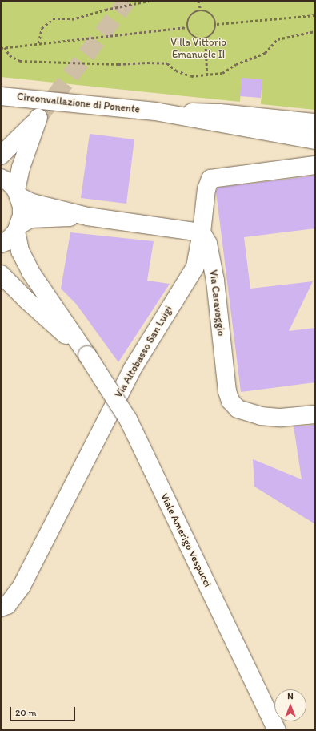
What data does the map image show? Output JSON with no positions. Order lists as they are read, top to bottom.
{
  "streets": {
    "street": [
      "Circonvallazione di Ponente",
      "Via Caravaggio",
      "Via Altobasso San Luigi",
      "Viale Amerigo Vespucci"
    ]
  },
  "crossings": [
    ["Via Caravaggio", "Via Altobasso San Luigi"]
  ],
  "parks": ["Villa Vittorio Emanuele II"],
  "scale_bar": "20 m",
  "north": "top"
}
